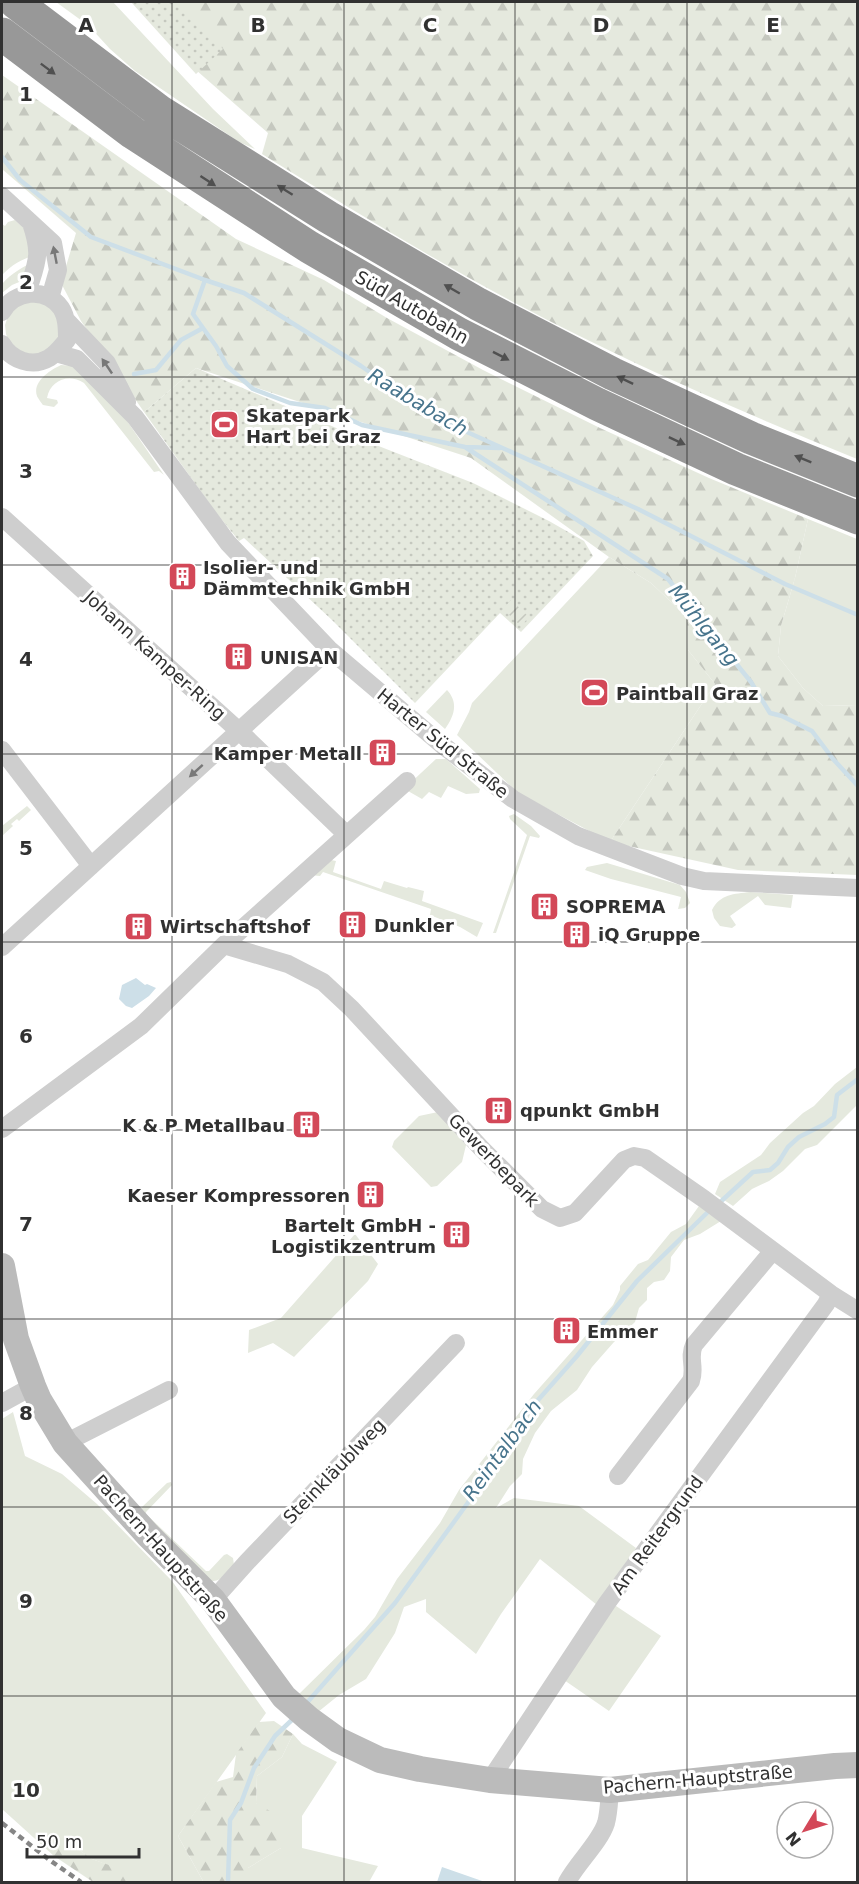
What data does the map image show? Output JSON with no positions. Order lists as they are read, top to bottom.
{
  "streets": {
    "highway": ["Süd Autobahn"],
    "main road": ["Pachern-Hauptstraße"],
    "street": [
      "Johann Kamper-Ring",
      "Harter Süd Straße",
      "Gewerbepark",
      "Steinkläublweg",
      "Am Reitergrund"
    ]
  },
  "crossings": [
    ["Gewerbepark", "Am Reitergrund"],
    ["Steinkläublweg", "Pachern-Hauptstraße"],
    ["Am Reitergrund", "Pachern-Hauptstraße"]
  ],
  "water": ["Raababach", "Mühlgang", "Reintalbach"],
  "places": {
    "sports": ["Skatepark Hart bei Graz", "Paintball Graz"],
    "building": [
      "Isolier- und Dämmtechnik GmbH",
      "UNISAN",
      "Kamper Metall",
      "SOPREMA",
      "Dunkler",
      "Wirtschaftshof",
      "iQ Gruppe",
      "qpunkt GmbH",
      "K & P Metallbau",
      "Kaeser Kompressoren",
      "Bartelt GmbH - Logistikzentrum",
      "Emmer"
    ]
  },
  "scale_bar": "50 m",
  "north": "bottom left",
  "grid": {
    "columns": [
      "A",
      "B",
      "C",
      "D",
      "E"
    ],
    "rows": [
      "1",
      "2",
      "3",
      "4",
      "5",
      "6",
      "7",
      "8",
      "9",
      "10"
    ]
  }
}
